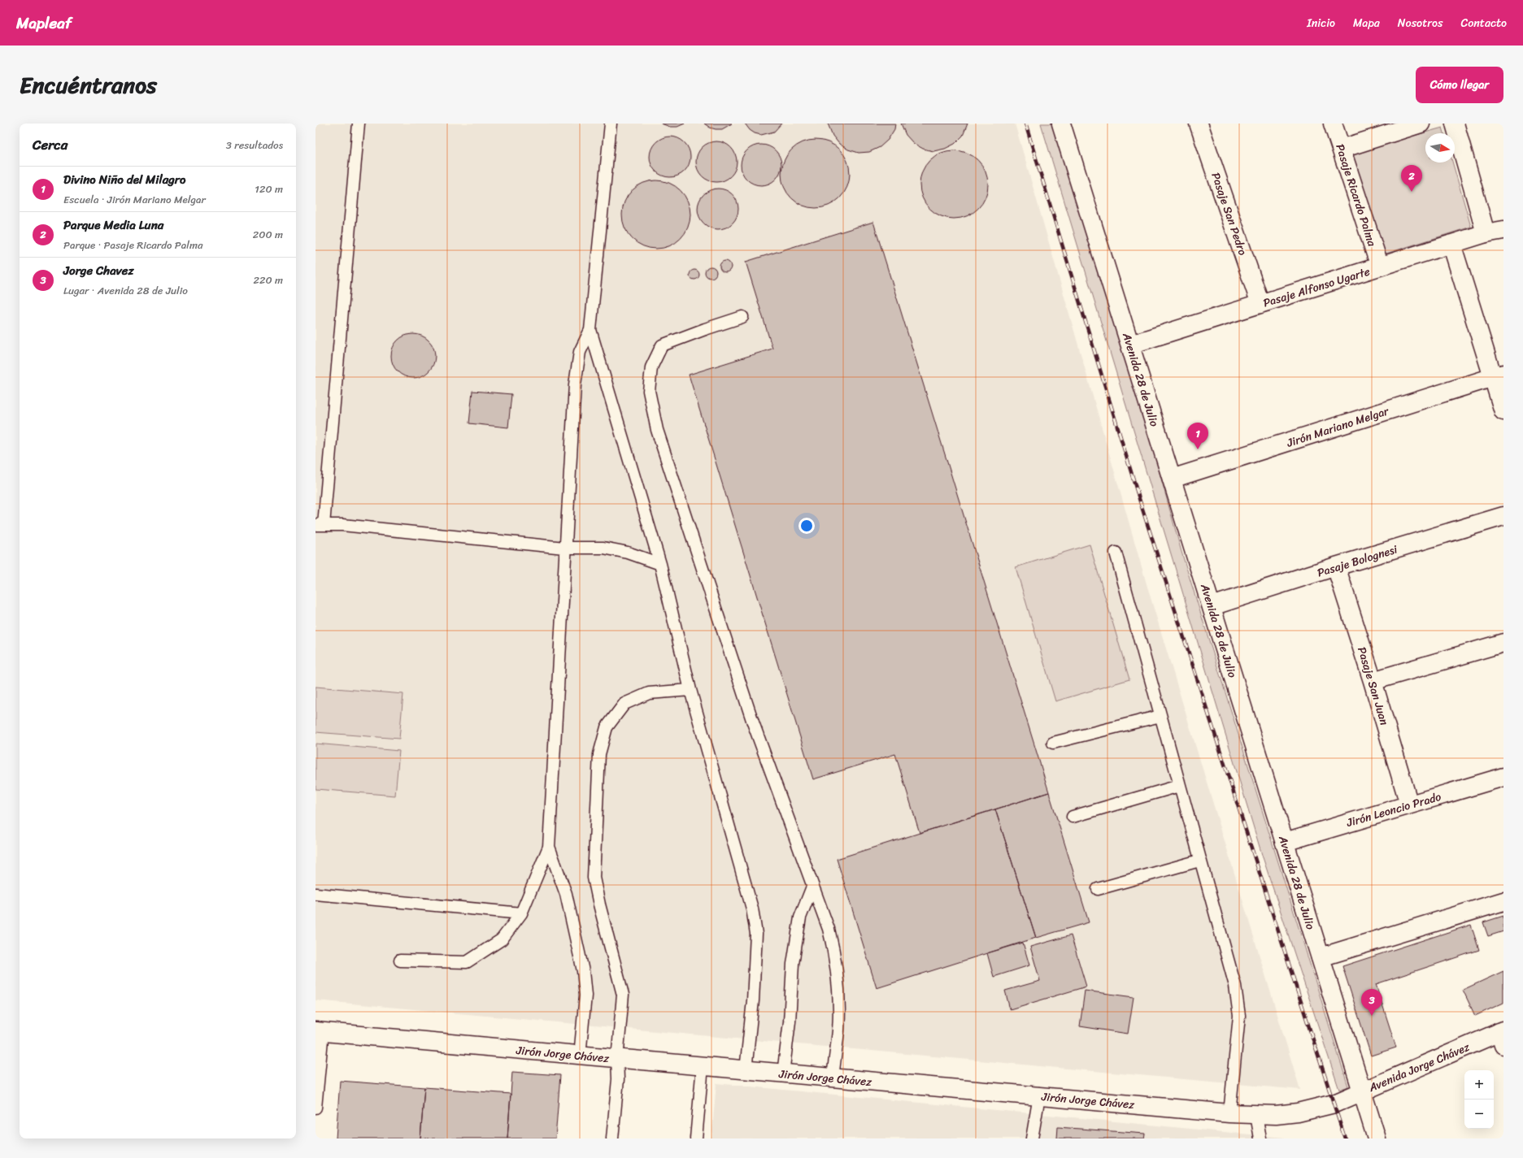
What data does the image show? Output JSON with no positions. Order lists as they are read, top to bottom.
{
  "streets": {
    "street": [
      "Pasaje Ricardo Palma",
      "Pasaje San Pedro",
      "Pasaje Alfonso Ugarte",
      "Avenida 28 de Julio",
      "Jirón Mariano Melgar",
      "Pasaje Bolognesi",
      "Pasaje San Juan",
      "Jirón Leoncio Prado",
      "Jirón Jorge Chávez",
      "Avenida Jorge Chávez"
    ]
  },
  "crossings": [
    ["Pasaje Ricardo Palma", "Pasaje Alfonso Ugarte"],
    ["Pasaje San Pedro", "Pasaje Alfonso Ugarte"],
    ["Pasaje Alfonso Ugarte", "Avenida 28 de Julio"],
    ["Avenida 28 de Julio", "Jirón Mariano Melgar"],
    ["Avenida 28 de Julio", "Pasaje Bolognesi"],
    ["Avenida 28 de Julio", "Jirón Leoncio Prado"],
    ["Avenida 28 de Julio", "Avenida Jorge Chávez"],
    ["Pasaje Bolognesi", "Pasaje San Juan"],
    ["Pasaje San Juan", "Jirón Leoncio Prado"],
    ["Jirón Jorge Chávez", "Avenida Jorge Chávez"]
  ],
  "north": "right",
  "page": {
    "header": "Mapleaf",
    "nav": [
      "Inicio",
      "Mapa",
      "Nosotros",
      "Contacto"
    ],
    "title": "Encuéntranos",
    "buttons": "Cómo llegar",
    "heading": ["Cerca", "3 resultados"],
    "pins": ["2", "1", "3"],
    "list": [
      {
        "mark": "1",
        "name": "Divino Niño del Milagro",
        "note": "Escuela · Jirón Mariano Melgar",
        "value": "120 m"
      },
      {
        "mark": "2",
        "name": "Parque Media Luna",
        "note": "Parque · Pasaje Ricardo Palma",
        "value": "200 m"
      },
      {
        "mark": "3",
        "name": "Jorge Chavez",
        "note": "Lugar · Avenida 28 de Julio",
        "value": "220 m"
      }
    ],
    "map_buttons": ["+", "−"]
  }
}
